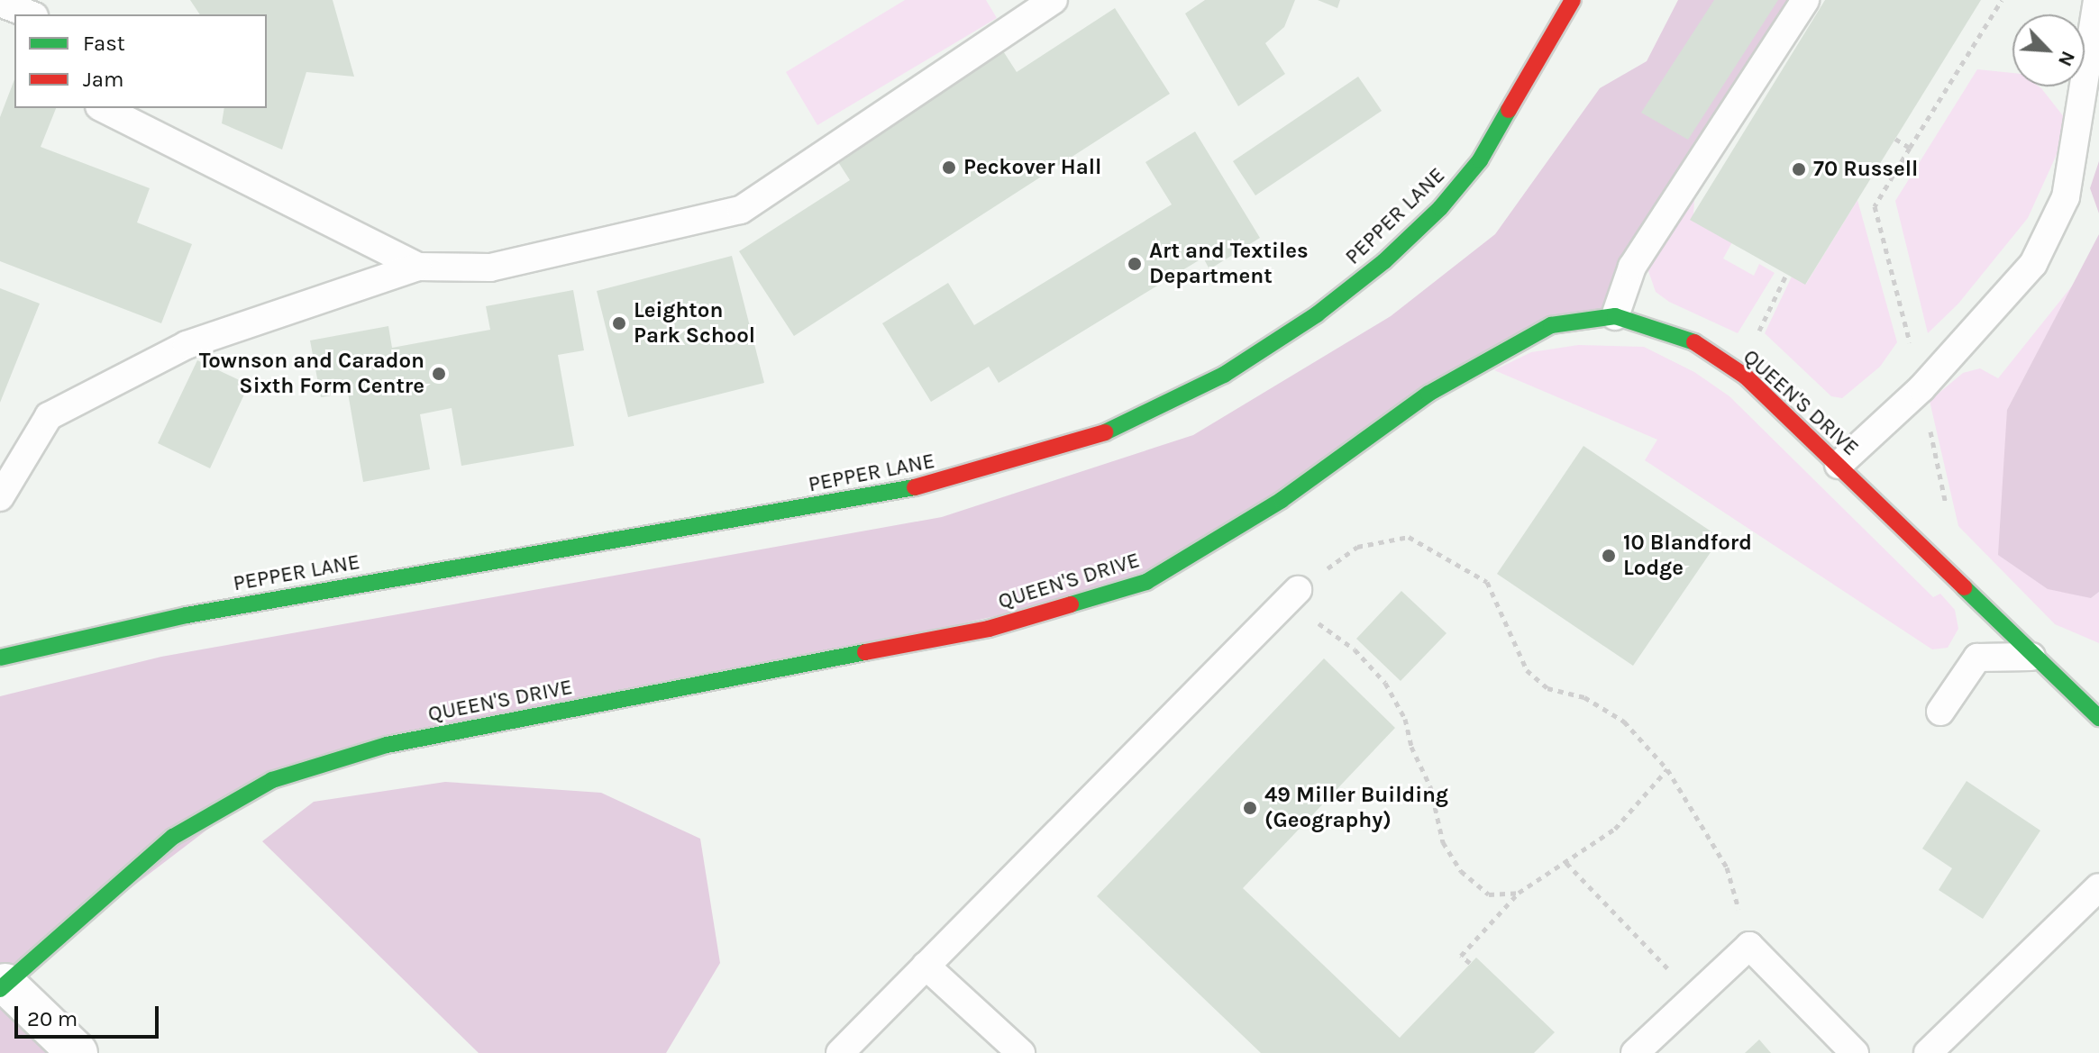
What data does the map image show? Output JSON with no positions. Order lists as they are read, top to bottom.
{
  "streets": {
    "street": ["PEPPER LANE", "QUEEN'S DRIVE"]
  },
  "places": [
    "Peckover Hall",
    "70 Russell",
    "Art and Textiles Department",
    "Leighton Park School",
    "Townson and Caradon Sixth Form Centre",
    "10 Blandford Lodge",
    "49 Miller Building (Geography)"
  ],
  "legend": ["Fast", "Jam"],
  "scale_bar": "20 m",
  "north": "bottom right"
}
